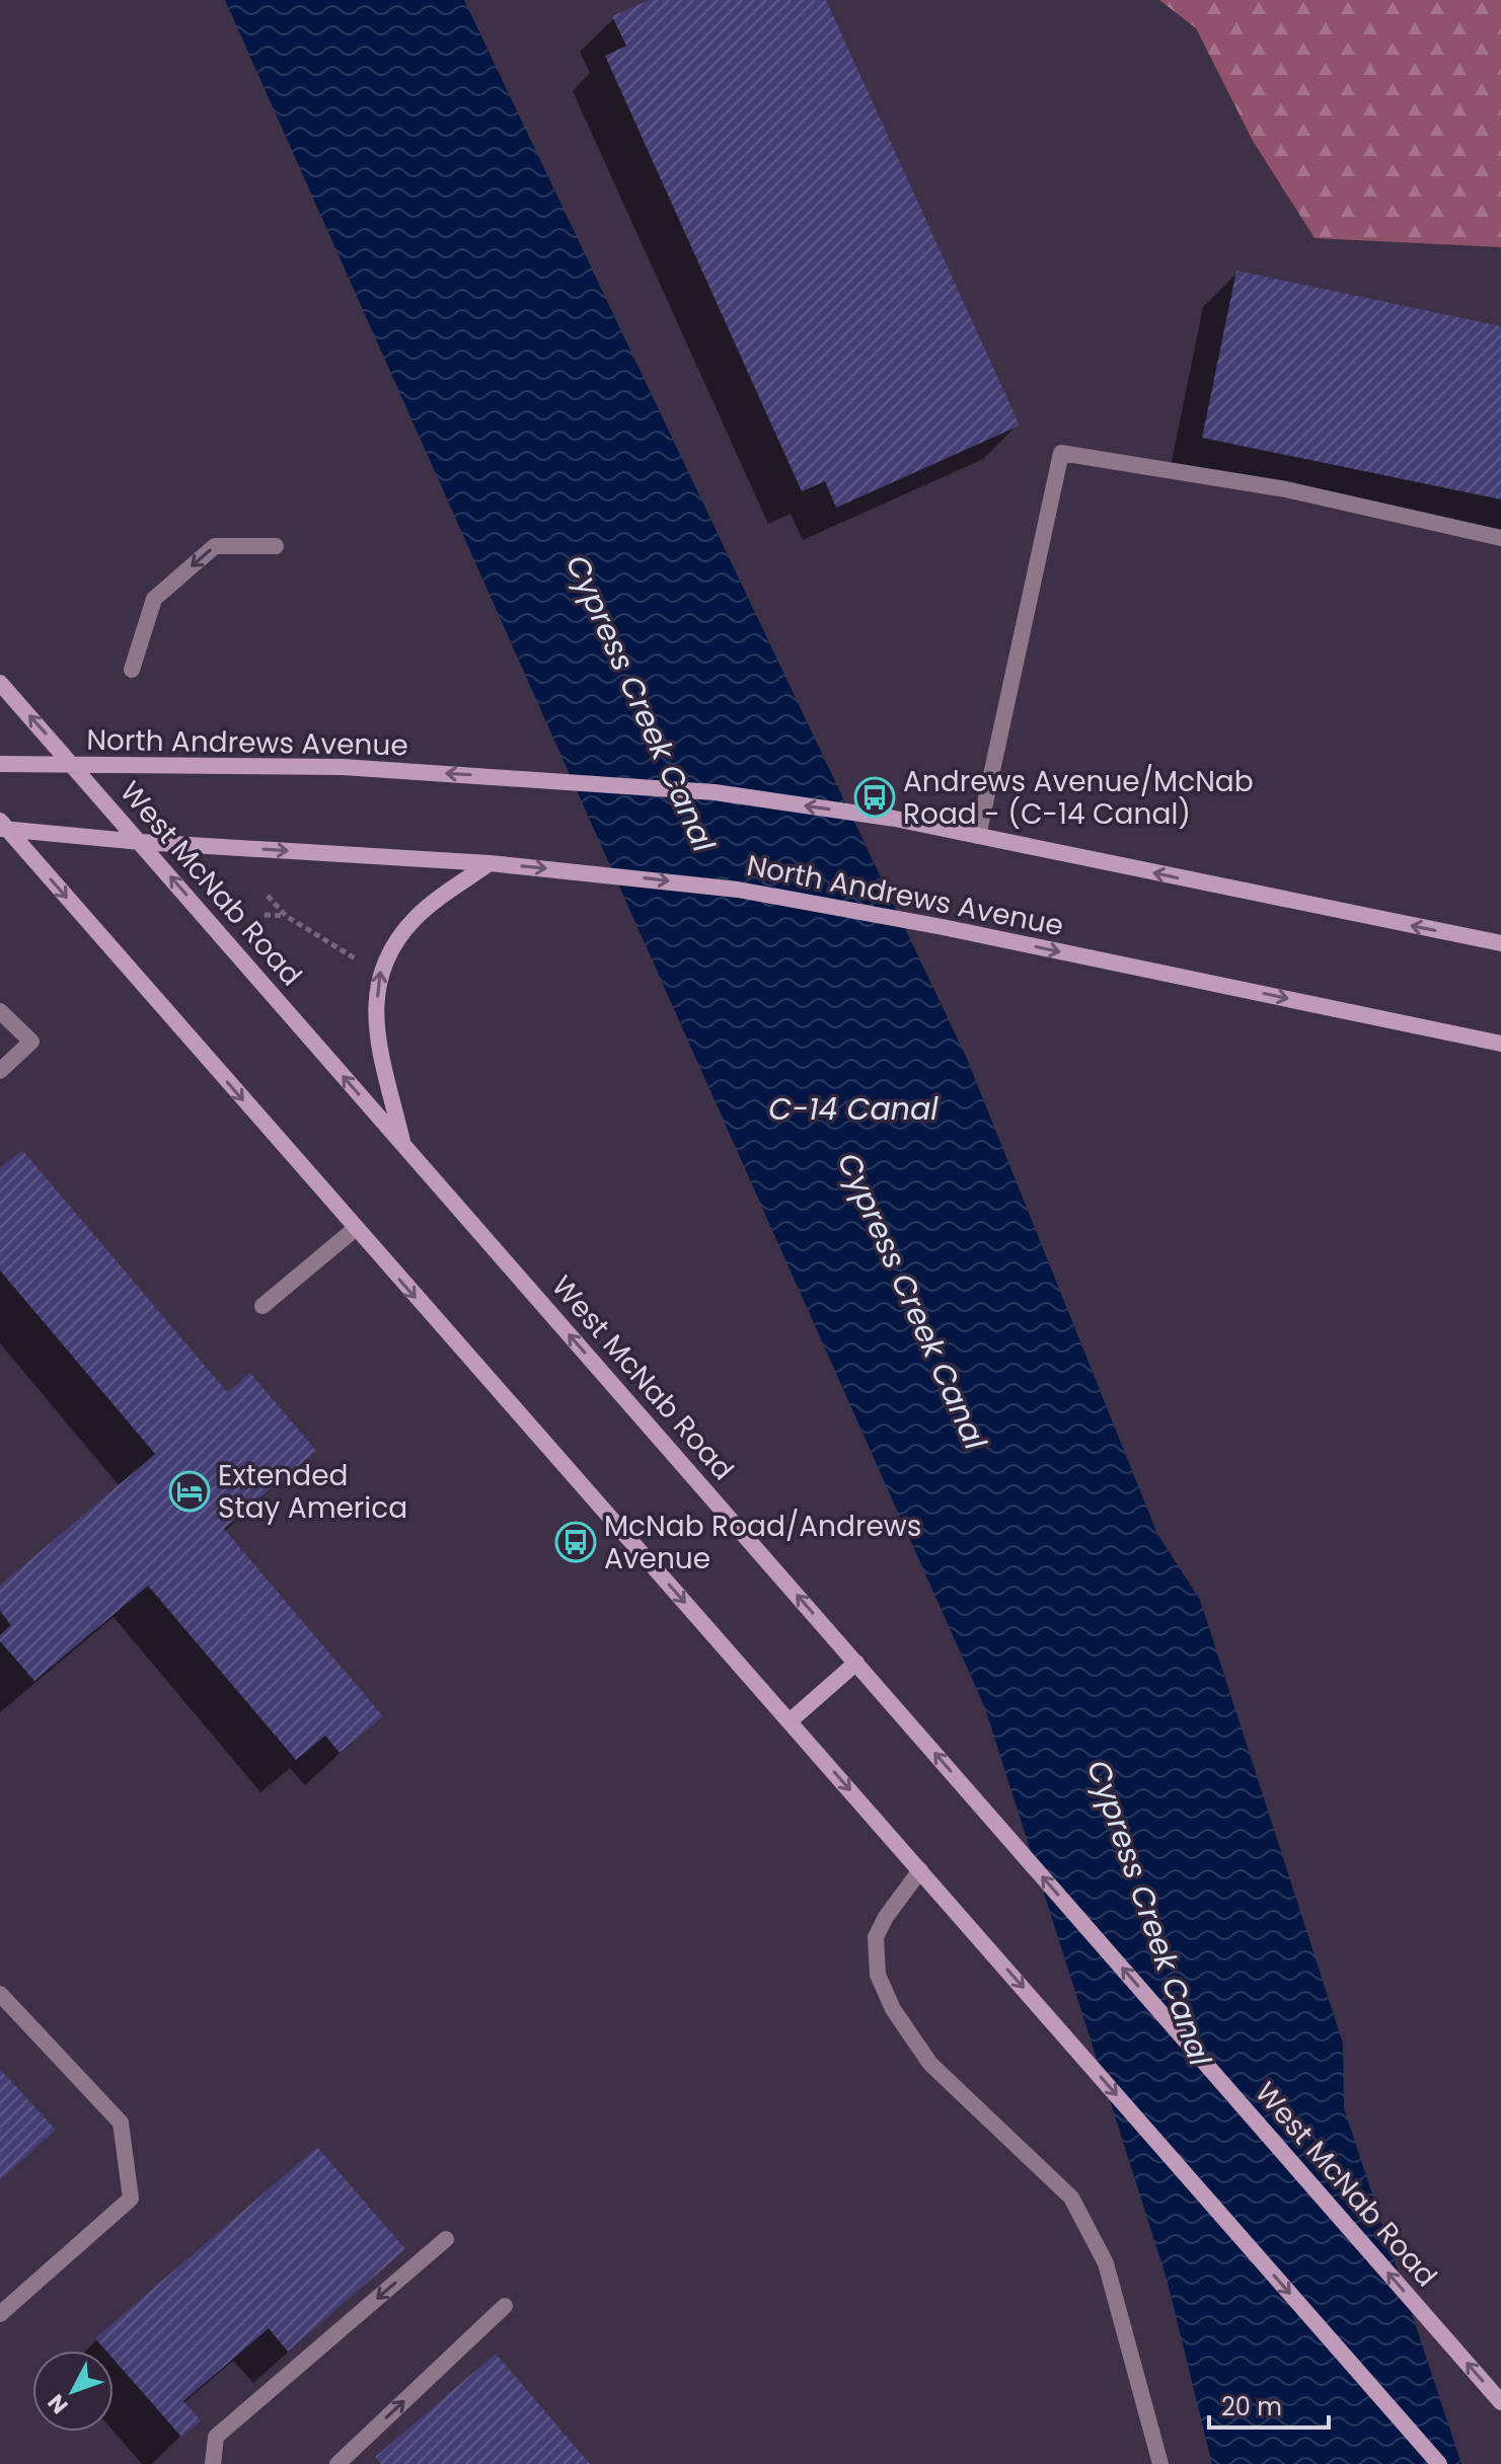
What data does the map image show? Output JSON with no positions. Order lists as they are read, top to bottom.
{
  "streets": {
    "main road": ["North Andrews Avenue", "West McNab Road"]
  },
  "crossings": [
    ["North Andrews Avenue", "West McNab Road"]
  ],
  "water": ["Cypress Creek Canal", "C-14 Canal"],
  "places": {
    "bus stop": ["Andrews Avenue/McNab Road - (C-14 Canal)", "McNab Road/Andrews Avenue"],
    "hotel": ["Extended Stay America"]
  },
  "scale_bar": "20 m",
  "north": "bottom left"
}
